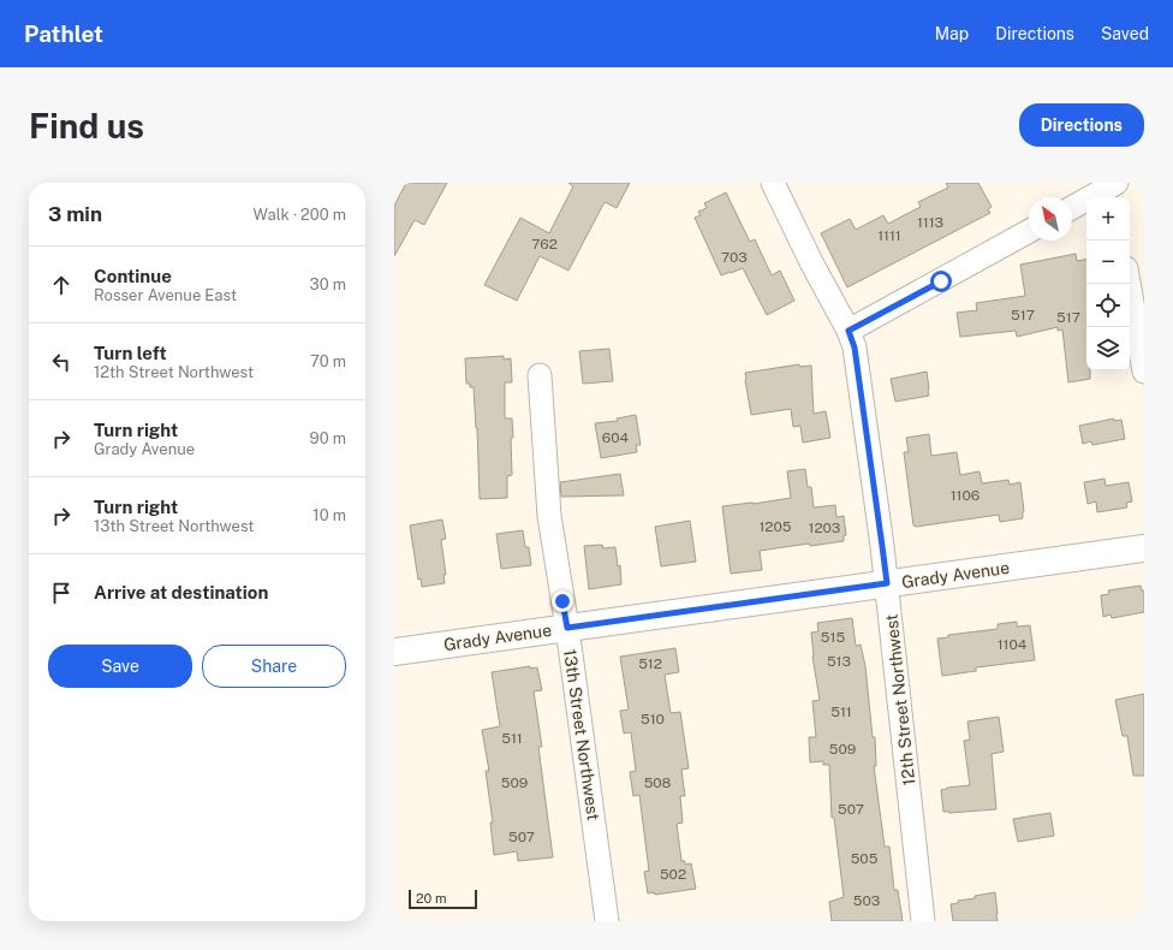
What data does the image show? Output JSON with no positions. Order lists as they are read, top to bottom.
{
  "streets": {
    "main road": ["Grady Avenue"],
    "street": ["12th Street Northwest", "13th Street Northwest"]
  },
  "crossings": [
    ["Grady Avenue", "12th Street Northwest"],
    ["Grady Avenue", "13th Street Northwest"]
  ],
  "house_numbers": [
    "1113",
    "1111",
    "762",
    "703",
    "517",
    "517",
    "604",
    "1106",
    "1205",
    "1203",
    "515",
    "1104",
    "513",
    "512",
    "511",
    "510",
    "511",
    "509",
    "509",
    "508",
    "507",
    "507",
    "505",
    "502",
    "503"
  ],
  "scale_bar": "20 m",
  "north": "top left",
  "page": {
    "header": "Pathlet",
    "nav": ["Map", "Directions", "Saved"],
    "buttons": [
      "Directions",
      ["Save", "Share"]
    ],
    "title": "Find us",
    "heading": ["3 min", "Walk · 200 m"],
    "map_buttons": ["+", "−"],
    "list": [
      ["Continue", "Rosser Avenue East", "30 m"],
      ["Turn left", "12th Street Northwest", "70 m"],
      ["Turn right", "Grady Avenue", "90 m"],
      ["Turn right", "13th Street Northwest", "10 m"],
      "Arrive at destination"
    ],
    "scale": "20 m"
  }
}
